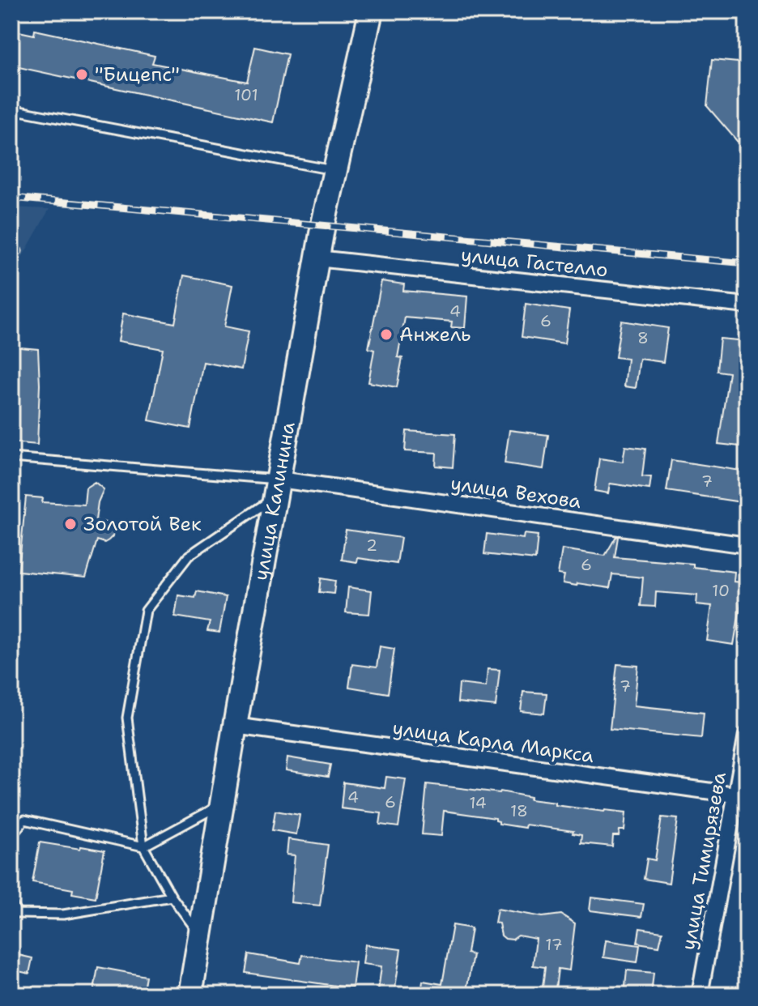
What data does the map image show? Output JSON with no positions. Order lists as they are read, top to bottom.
{
  "streets": {
    "main road": ["улица Калинина"],
    "street": [
      "улица Гастелло",
      "улица Вехова",
      "улица Карла Маркса",
      "улица Тимирязева"
    ]
  },
  "crossings": [
    ["улица Гастелло", "улица Калинина"],
    ["улица Вехова", "улица Калинина"],
    ["улица Калинина", "улица Карла Маркса"],
    ["улица Карла Маркса", "улица Тимирязева"]
  ],
  "places": ["\"Бицепс\"", "Анжель", "Золотой Век"],
  "house_numbers": [
    "101",
    "4",
    "6",
    "8",
    "7",
    "2",
    "6",
    "10",
    "7",
    "4",
    "6",
    "14",
    "18",
    "17"
  ]
}
